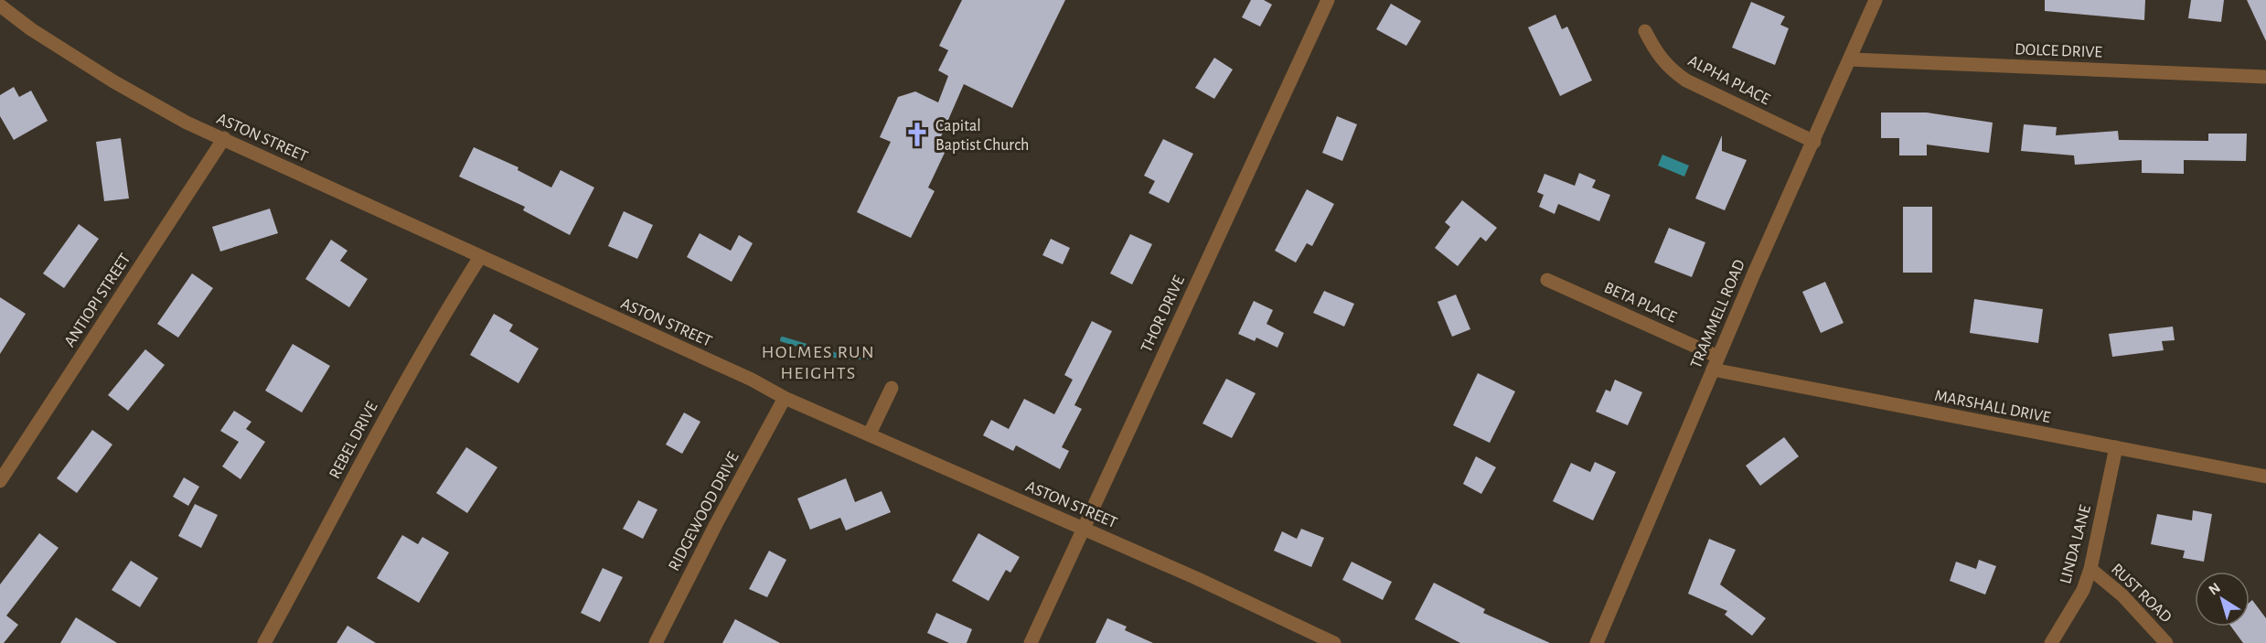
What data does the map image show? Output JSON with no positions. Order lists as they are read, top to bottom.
{
  "streets": {
    "street": [
      "DOLCE DRIVE",
      "ALPHA PLACE",
      "ASTON STREET",
      "ANTIOPI STREET",
      "BETA PLACE",
      "THOR DRIVE",
      "TRAMMELL ROAD",
      "MARSHALL DRIVE",
      "REBEL DRIVE",
      "RIDGEWOOD DRIVE",
      "LINDA LANE",
      "RUST ROAD"
    ]
  },
  "crossings": [
    ["DOLCE DRIVE", "TRAMMELL ROAD"],
    ["ALPHA PLACE", "TRAMMELL ROAD"],
    ["ASTON STREET", "ANTIOPI STREET"],
    ["ASTON STREET", "THOR DRIVE"],
    ["ASTON STREET", "REBEL DRIVE"],
    ["ASTON STREET", "RIDGEWOOD DRIVE"],
    ["BETA PLACE", "TRAMMELL ROAD"],
    ["BETA PLACE", "MARSHALL DRIVE"],
    ["TRAMMELL ROAD", "MARSHALL DRIVE"],
    ["MARSHALL DRIVE", "LINDA LANE"],
    ["LINDA LANE", "RUST ROAD"]
  ],
  "districts": ["HOLMES RUN HEIGHTS"],
  "places": {
    "church": ["Capital Baptist Church"]
  },
  "north": "top left"
}
